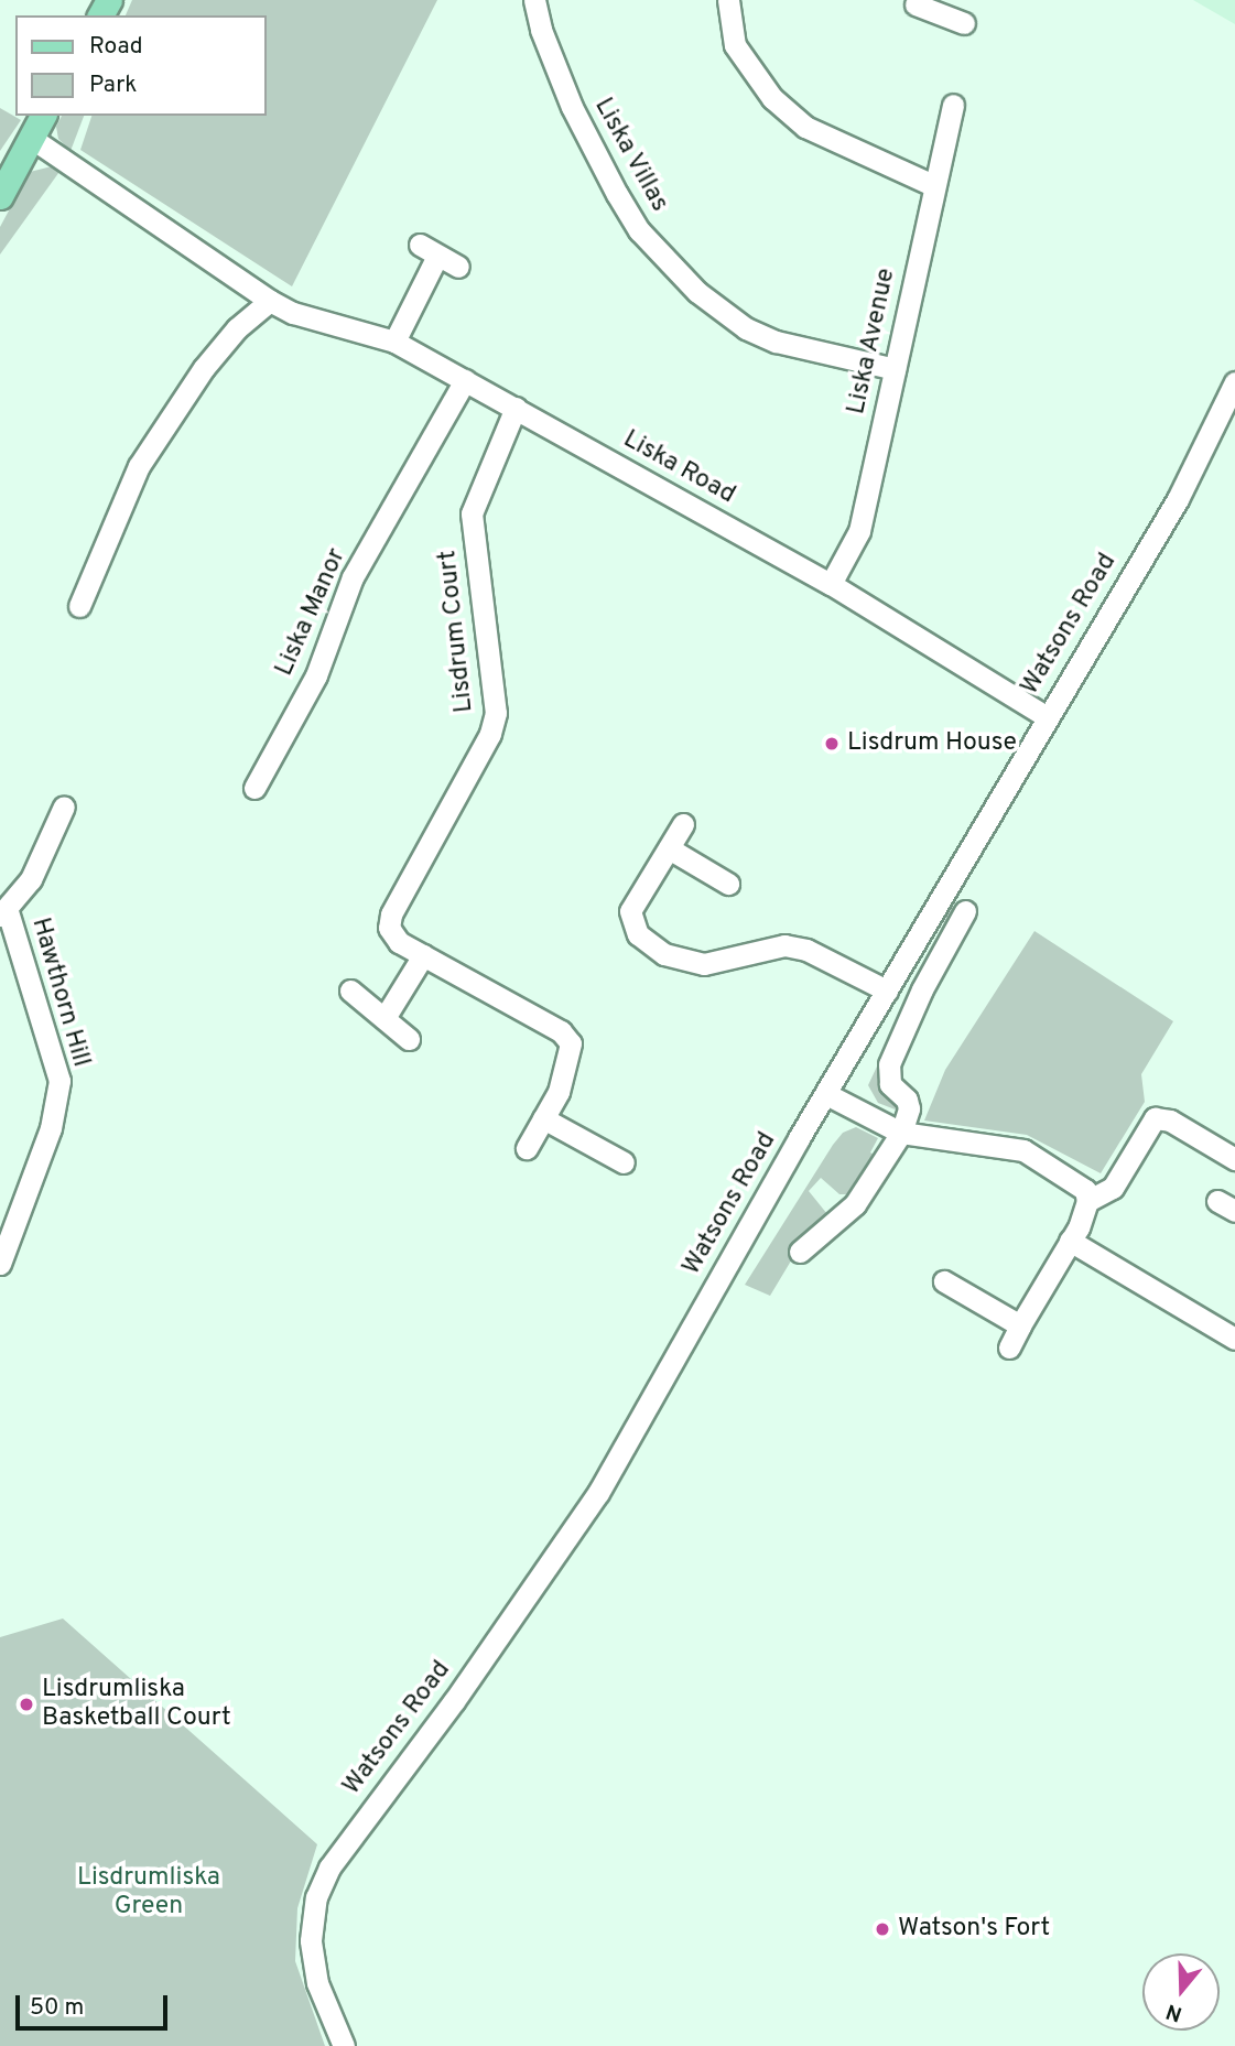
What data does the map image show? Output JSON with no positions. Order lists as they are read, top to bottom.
{
  "streets": {
    "street": [
      "Liska Villas",
      "Liska Avenue",
      "Liska Road",
      "Liska Manor",
      "Watsons Road",
      "Lisdrum Court",
      "Hawthorn Hill"
    ]
  },
  "crossings": [
    ["Liska Villas", "Liska Avenue"],
    ["Liska Avenue", "Liska Road"],
    ["Liska Road", "Liska Manor"],
    ["Liska Road", "Watsons Road"],
    ["Liska Road", "Lisdrum Court"]
  ],
  "parks": ["Lisdrumliska Green"],
  "places": ["Lisdrum House", "Lisdrumliska Basketball Court", "Watson's Fort"],
  "legend": ["Road", "Park"],
  "scale_bar": "50 m",
  "north": "bottom"
}
